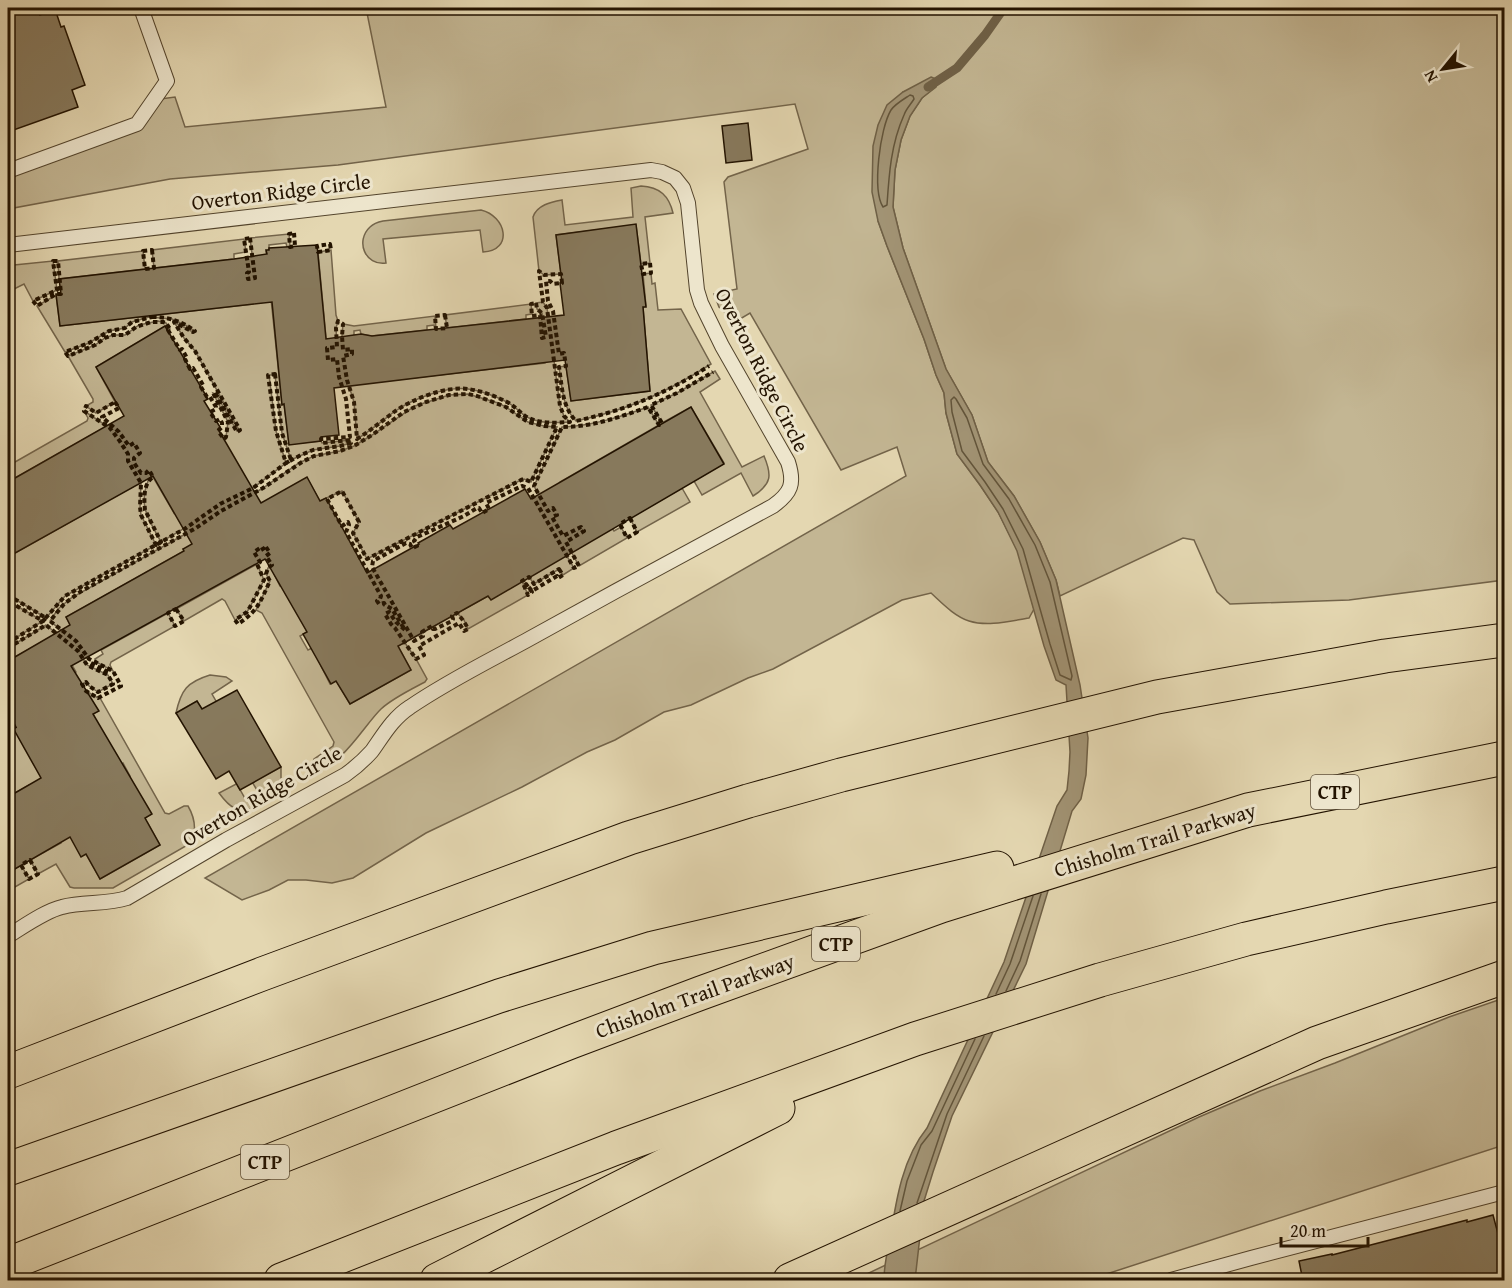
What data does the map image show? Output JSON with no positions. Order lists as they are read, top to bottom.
{
  "streets": {
    "highway": ["CTP", "Chisholm Trail Parkway"],
    "lane": ["Overton Ridge Circle"]
  },
  "scale_bar": "20 m",
  "north": "bottom left"
}
